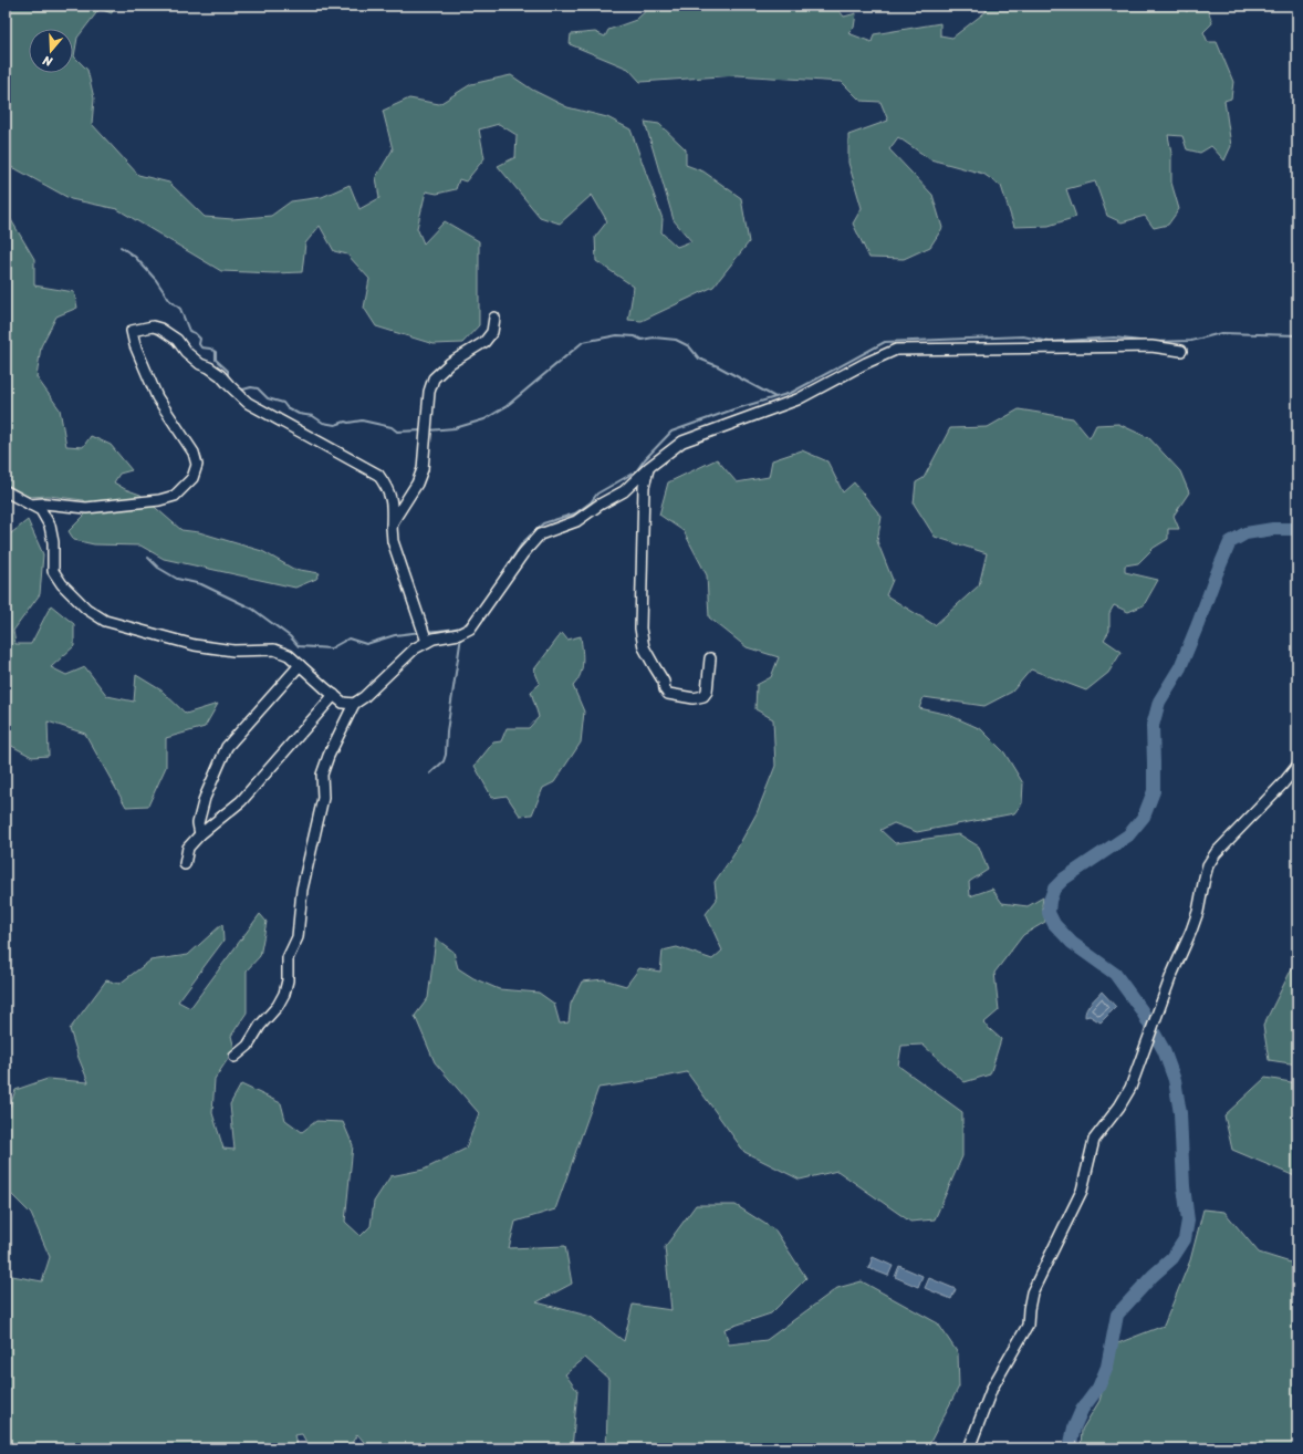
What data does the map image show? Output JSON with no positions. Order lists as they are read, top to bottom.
{
  "north": "bottom"
}
